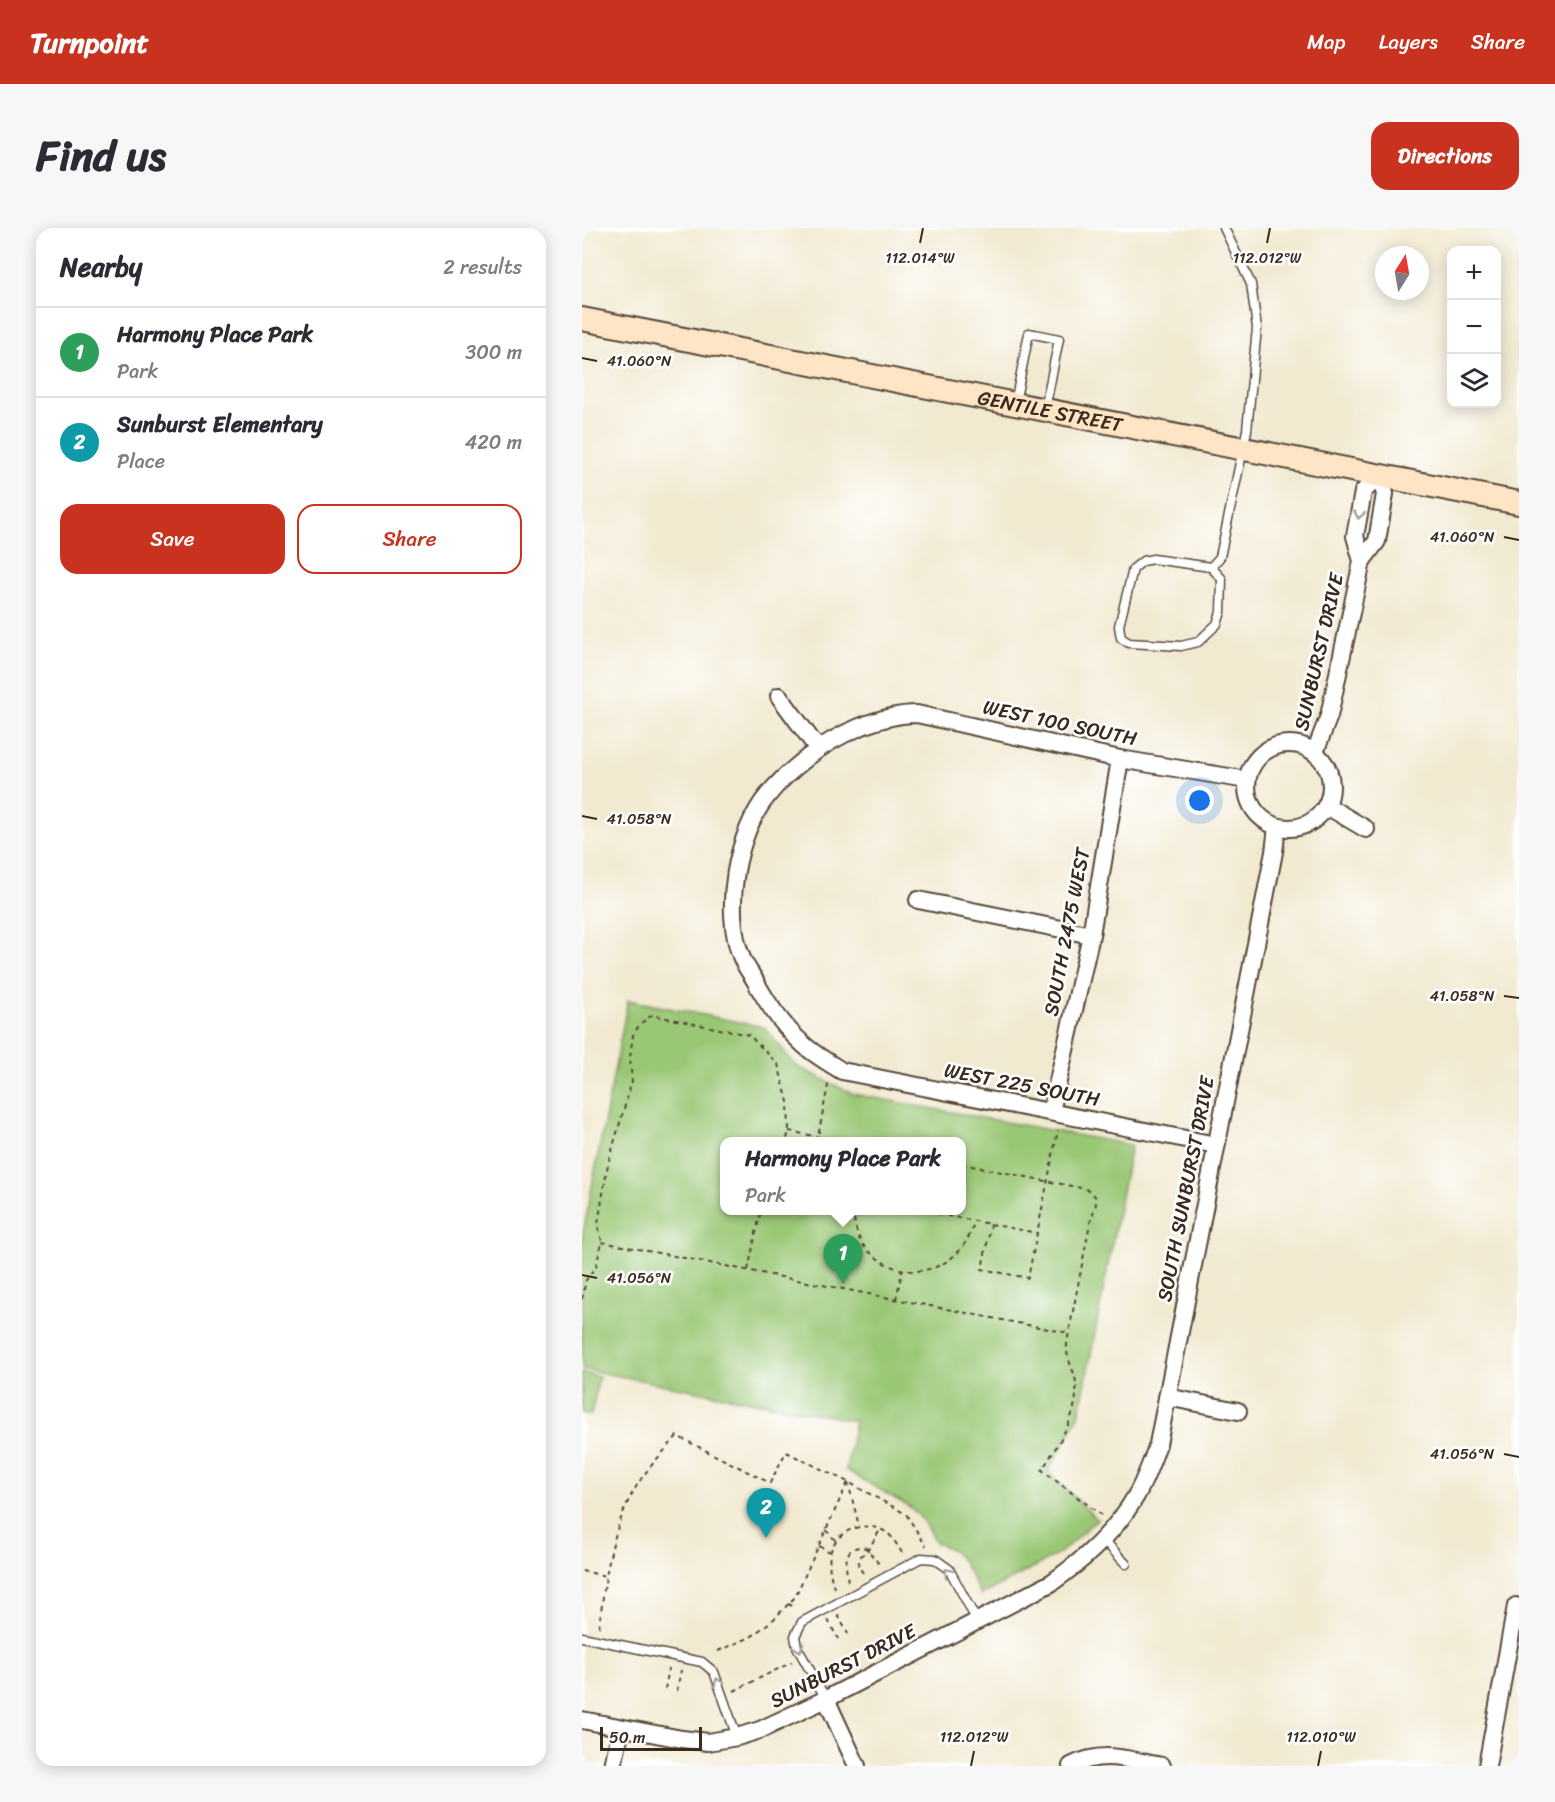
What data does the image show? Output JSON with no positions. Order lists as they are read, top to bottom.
{
  "streets": {
    "main road": ["GENTILE STREET"],
    "street": [
      "SUNBURST DRIVE",
      "WEST 100 SOUTH",
      "SOUTH 2475 WEST",
      "WEST 225 SOUTH",
      "SOUTH SUNBURST DRIVE"
    ]
  },
  "crossings": [
    ["GENTILE STREET", "SUNBURST DRIVE"],
    ["SUNBURST DRIVE", "WEST 100 SOUTH"],
    ["SUNBURST DRIVE", "SOUTH SUNBURST DRIVE"],
    ["WEST 100 SOUTH", "SOUTH 2475 WEST"],
    ["WEST 100 SOUTH", "WEST 225 SOUTH"],
    ["WEST 100 SOUTH", "SOUTH SUNBURST DRIVE"],
    ["SOUTH 2475 WEST", "WEST 225 SOUTH"],
    ["WEST 225 SOUTH", "SOUTH SUNBURST DRIVE"]
  ],
  "scale_bar": "50 m",
  "north": "top",
  "page": {
    "header": "Turnpoint",
    "nav": ["Map", "Layers", "Share"],
    "title": "Find us",
    "buttons": [
      "Directions",
      ["Save", "Share"]
    ],
    "heading": ["Nearby", "2 results"],
    "map_buttons": ["+", "−"],
    "list": [
      {
        "mark": "1",
        "name": "Harmony Place Park",
        "note": "Park",
        "value": "300 m"
      },
      {
        "mark": "2",
        "name": "Sunburst Elementary",
        "note": "Place",
        "value": "420 m"
      }
    ],
    "popup": ["Harmony Place Park", "Park"],
    "pins": ["1", "2"],
    "scale": "50 m"
  },
  "coordinates": [
    "112.014°W",
    "112.012°W",
    "41.060°N",
    "41.058°N",
    "41.056°N",
    "112.010°W"
  ]
}
